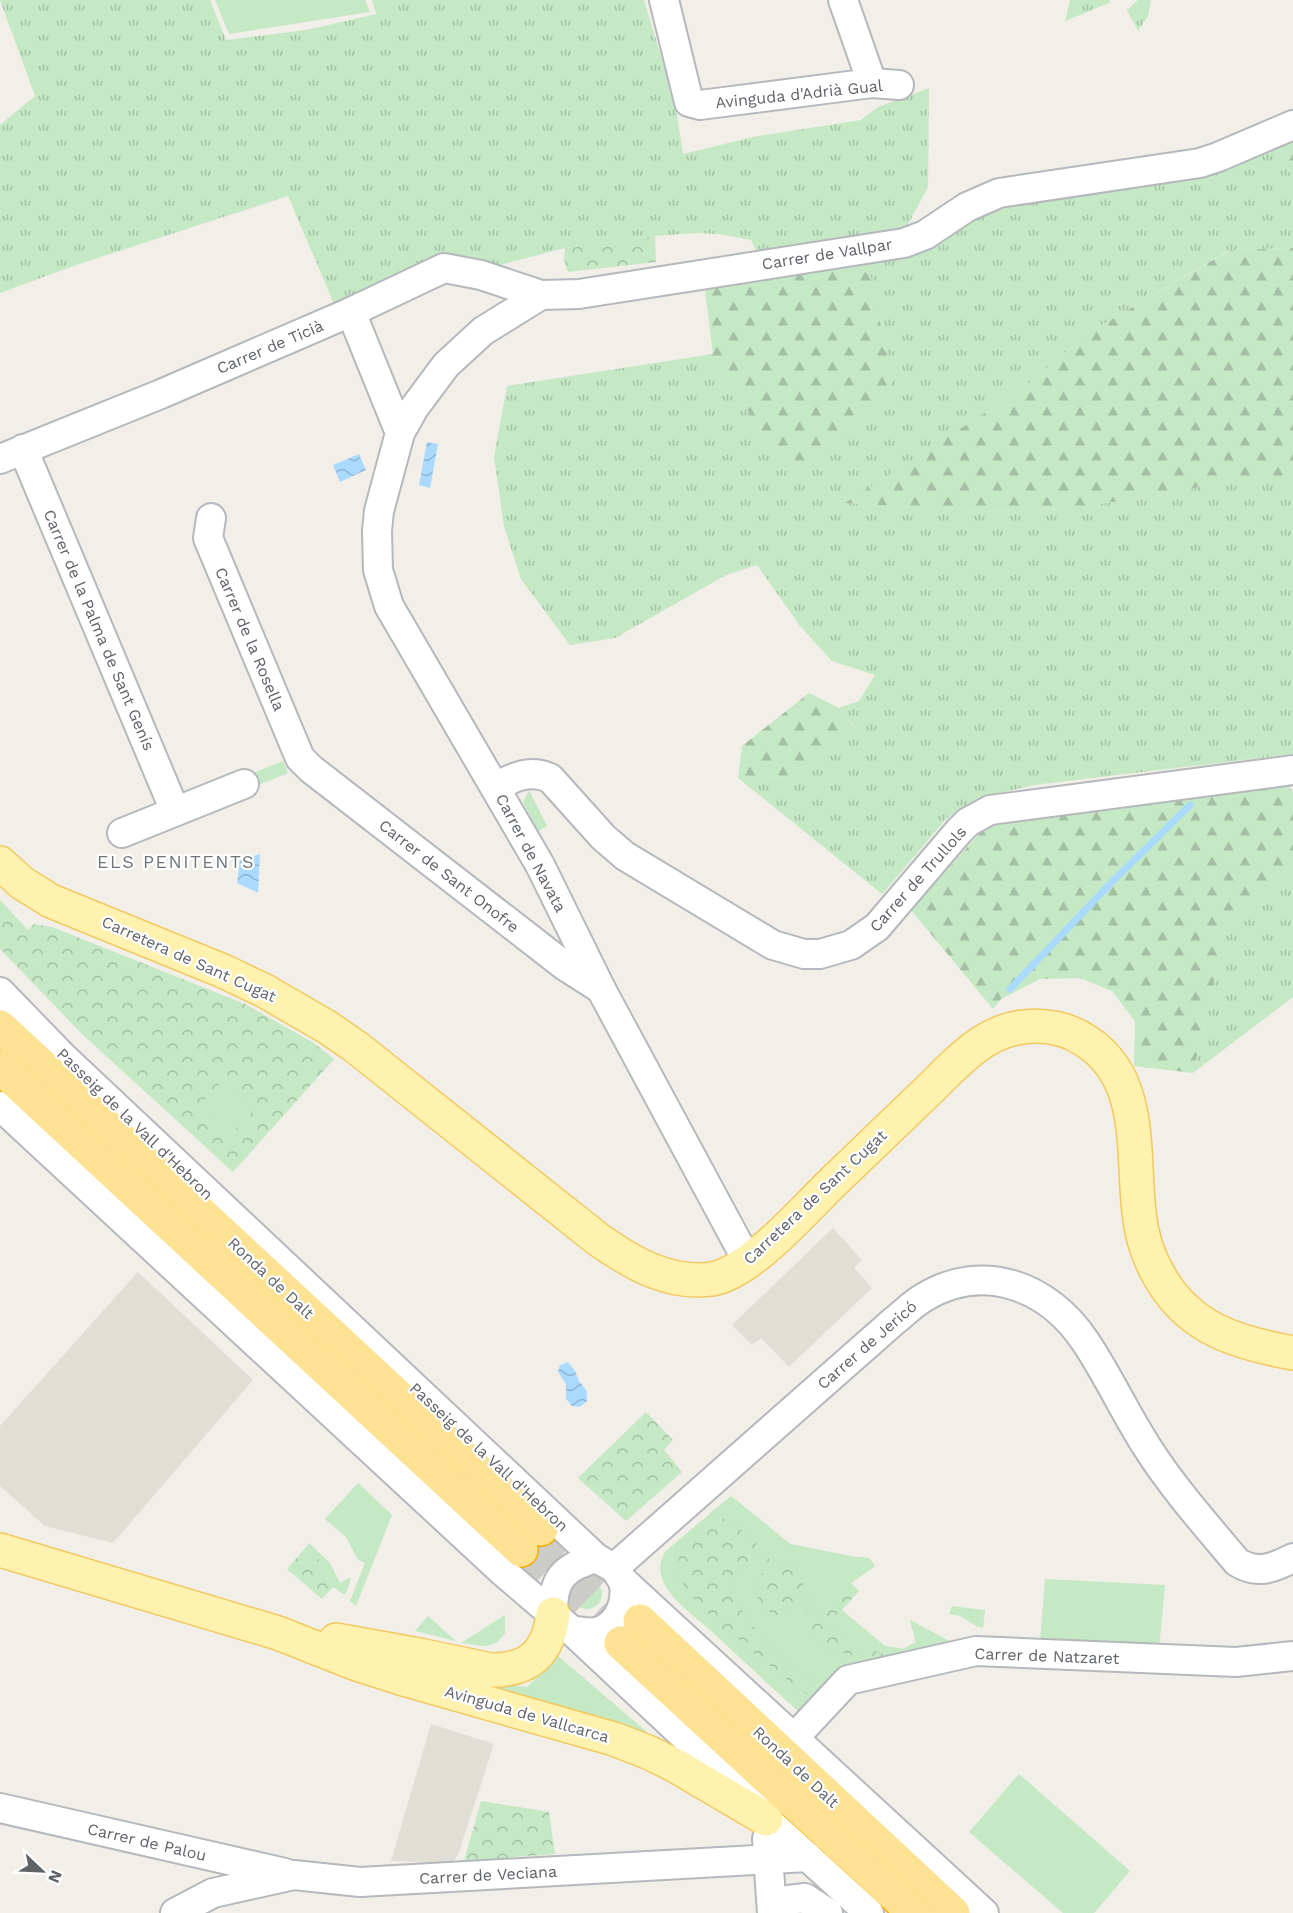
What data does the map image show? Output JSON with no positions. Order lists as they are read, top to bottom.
{
  "streets": {
    "highway": ["Ronda de Dalt"],
    "main road": ["Carretera de Sant Cugat", "Avinguda de Vallcarca"],
    "street": [
      "Avinguda d'Adrià Gual",
      "Carrer de Vallpar",
      "Carrer de Ticià",
      "Carrer de la Palma de Sant Genís",
      "Carrer de la Rosella",
      "Carrer de Navata",
      "Carrer de Sant Onofre",
      "Carrer de Trullols",
      "Passeig de la Vall d'Hebron",
      "Carrer de Jericó",
      "Carrer de Natzaret",
      "Carrer de Palou",
      "Carrer de Veciana"
    ]
  },
  "crossings": [
    ["Carrer de Vallpar", "Carrer de Ticià"],
    ["Carrer de Ticià", "Carrer de la Palma de Sant Genís"],
    ["Carrer de la Rosella", "Carrer de Sant Onofre"],
    ["Carrer de Navata", "Carrer de Sant Onofre"],
    ["Carrer de Navata", "Carrer de Trullols"],
    ["Carrer de Navata", "Carretera de Sant Cugat"],
    ["Passeig de la Vall d'Hebron", "Carrer de Jericó"],
    ["Passeig de la Vall d'Hebron", "Carrer de Natzaret"],
    ["Passeig de la Vall d'Hebron", "Avinguda de Vallcarca"],
    ["Carrer de Jericó", "Avinguda de Vallcarca"],
    ["Carrer de Palou", "Carrer de Veciana"]
  ],
  "districts": ["ELS PENITENTS"],
  "north": "bottom right"
}
